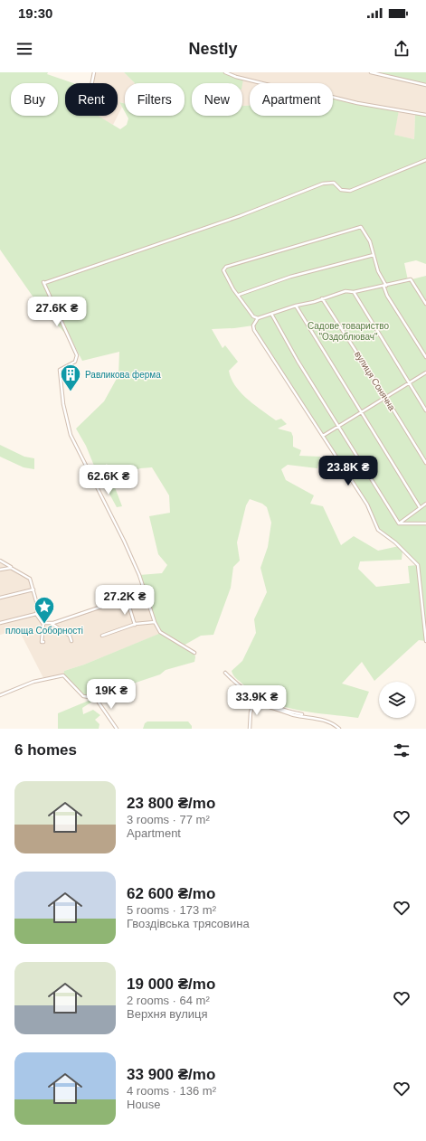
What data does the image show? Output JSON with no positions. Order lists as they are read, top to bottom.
{
  "streets": {
    "street": ["вулиця Сонячна"]
  },
  "parks": ["Садове товариство \"Оздоблювач\""],
  "places": {
    "building": ["Равликова ферма"],
    "place": ["площа Соборності"]
  },
  "page": {
    "status": "19:30",
    "header": "Nestly",
    "chip": [
      "Buy",
      "Rent",
      "Filters",
      "New",
      "Apartment"
    ],
    "price": [
      "27.6K ₴",
      "23.8K ₴",
      "62.6K ₴",
      "27.2K ₴",
      "19K ₴",
      "33.9K ₴"
    ],
    "heading": "6 homes",
    "list": [
      {
        "name": "23 800 ₴/mo",
        "note": "3 rooms · 77 m² · Apartment"
      },
      {
        "name": "62 600 ₴/mo",
        "note": "5 rooms · 173 m² · Гвоздівська трясовина"
      },
      {
        "name": "19 000 ₴/mo",
        "note": "2 rooms · 64 m² · Верхня вулиця"
      },
      {
        "name": "33 900 ₴/mo",
        "note": "4 rooms · 136 m² · House"
      }
    ]
  }
}
